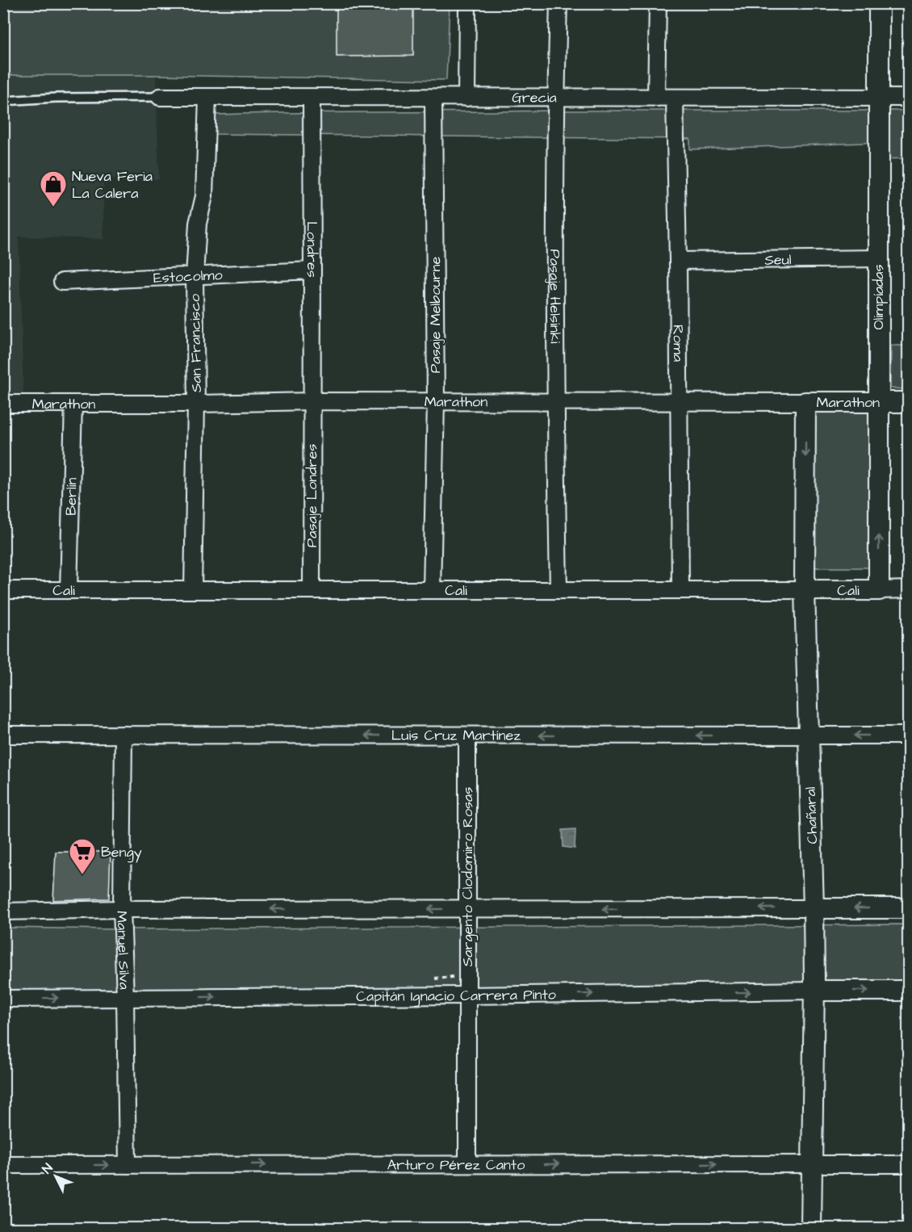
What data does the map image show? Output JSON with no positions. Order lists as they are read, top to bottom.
{
  "streets": {
    "street": [
      "Grecia",
      "Londres",
      "Seul",
      "Estocolmo",
      "Pasaje Helsinki",
      "Olimpíadas",
      "Pasaje Melbourne",
      "San Francisco",
      "Roma",
      "Marathon",
      "Pasaje Londres",
      "Berlín",
      "Cali",
      "Luis Cruz Martínez",
      "Chañaral",
      "Sargento Clodomiro Rosas",
      "Manuel Silva",
      "Capitán Ignacio Carrera Pinto",
      "Arturo Pérez Canto"
    ]
  },
  "crossings": [
    ["Grecia", "Londres"],
    ["Grecia", "Pasaje Helsinki"],
    ["Grecia", "Olimpíadas"],
    ["Grecia", "Pasaje Melbourne"],
    ["Grecia", "San Francisco"],
    ["Grecia", "Roma"],
    ["Londres", "Estocolmo"],
    ["Londres", "Marathon"],
    ["Londres", "Pasaje Londres"],
    ["Seul", "Olimpíadas"],
    ["Seul", "Roma"],
    ["Estocolmo", "San Francisco"],
    ["Pasaje Helsinki", "Marathon"],
    ["Pasaje Helsinki", "Cali"],
    ["Olimpíadas", "Marathon"],
    ["Olimpíadas", "Cali"],
    ["Pasaje Melbourne", "Marathon"],
    ["Pasaje Melbourne", "Cali"],
    ["San Francisco", "Marathon"],
    ["San Francisco", "Cali"],
    ["Roma", "Marathon"],
    ["Roma", "Cali"],
    ["Marathon", "Pasaje Londres"],
    ["Marathon", "Berlín"],
    ["Marathon", "Chañaral"],
    ["Pasaje Londres", "Cali"],
    ["Berlín", "Cali"],
    ["Cali", "Chañaral"],
    ["Luis Cruz Martínez", "Chañaral"],
    ["Luis Cruz Martínez", "Sargento Clodomiro Rosas"],
    ["Luis Cruz Martínez", "Manuel Silva"],
    ["Chañaral", "Capitán Ignacio Carrera Pinto"],
    ["Chañaral", "Arturo Pérez Canto"],
    ["Sargento Clodomiro Rosas", "Capitán Ignacio Carrera Pinto"],
    ["Sargento Clodomiro Rosas", "Arturo Pérez Canto"],
    ["Manuel Silva", "Capitán Ignacio Carrera Pinto"],
    ["Manuel Silva", "Arturo Pérez Canto"]
  ],
  "one_way": ["Luis Cruz Martínez", "Arturo Pérez Canto"],
  "places": {
    "shop": ["Nueva Feria La Calera"],
    "supermarket": ["Bengy"]
  },
  "north": "top left"
}
